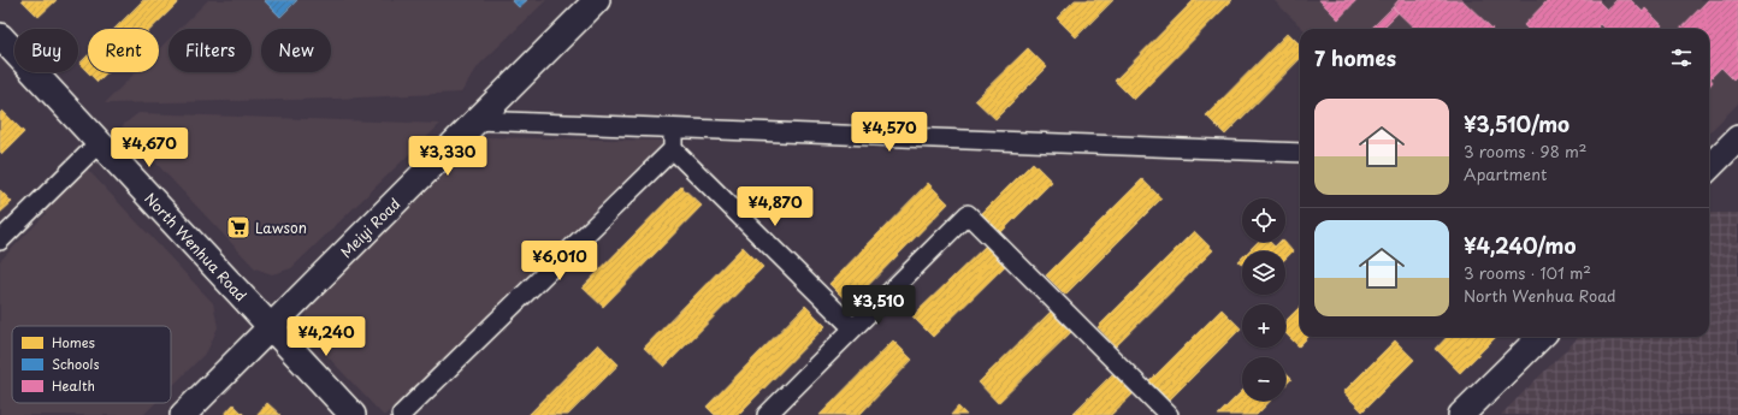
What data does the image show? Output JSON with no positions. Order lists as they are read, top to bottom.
{
  "streets": {
    "street": ["Meiyi Road", "North Wenhua Road"]
  },
  "crossings": [
    ["Meiyi Road", "North Wenhua Road"]
  ],
  "places": {
    "supermarket": ["Lawson"]
  },
  "legend": ["Homes", "Schools", "Health"],
  "page": {
    "chip": [
      "Buy",
      "Rent",
      "Filters",
      "New"
    ],
    "heading": "7 homes",
    "list": [
      {
        "name": "¥3,510/mo",
        "note": "3 rooms · 98 m² · Apartment"
      },
      {
        "name": "¥4,240/mo",
        "note": "3 rooms · 101 m² · North Wenhua Road"
      }
    ],
    "price": [
      "¥4,570",
      "¥4,670",
      "¥3,330",
      "¥4,870",
      "¥6,010",
      "¥3,510",
      "¥4,240"
    ],
    "map_buttons": ["+", "−"]
  }
}
